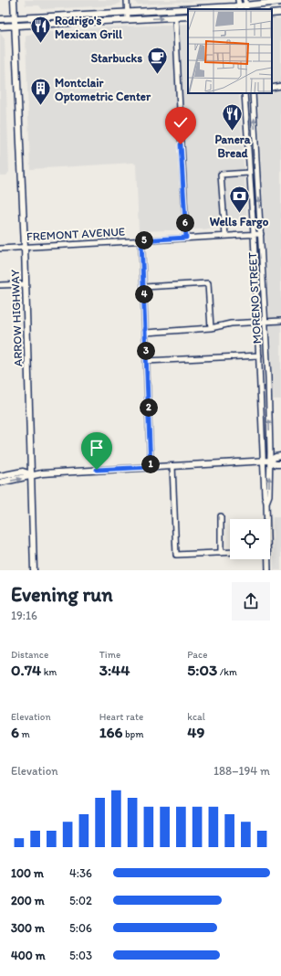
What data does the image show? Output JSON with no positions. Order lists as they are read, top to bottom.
{
  "streets": {
    "main road": ["ARROW HIGHWAY"],
    "street": ["FREMONT AVENUE", "MORENO STREET"]
  },
  "crossings": [
    ["FREMONT AVENUE", "MORENO STREET"],
    ["FREMONT AVENUE", "ARROW HIGHWAY"]
  ],
  "places": {
    "restaurant": ["Rodrigo's Mexican Grill", "Panera Bread"],
    "cafe": ["Starbucks"],
    "building": ["Montclair Optometric Center"],
    "bank": ["Wells Fargo"]
  },
  "page": {
    "pins": [
      "6",
      "5",
      "4",
      "3",
      "2",
      "1"
    ],
    "heading": ["Evening run", "19:16"],
    "stats": [
      ["Distance", "0.74 km"],
      ["Time", "3:44"],
      ["Pace", "5:03 /km"],
      ["Elevation", "6 m"],
      ["Heart rate", "166 bpm"],
      ["kcal", "49"]
    ],
    "chart": ["Elevation", "188–194 m"],
    "list": [
      {
        "name": "100 m",
        "note": "4:36"
      },
      {
        "name": "200 m",
        "note": "5:02"
      },
      {
        "name": "300 m",
        "note": "5:06"
      },
      {
        "name": "400 m",
        "note": "5:03"
      }
    ]
  }
}
